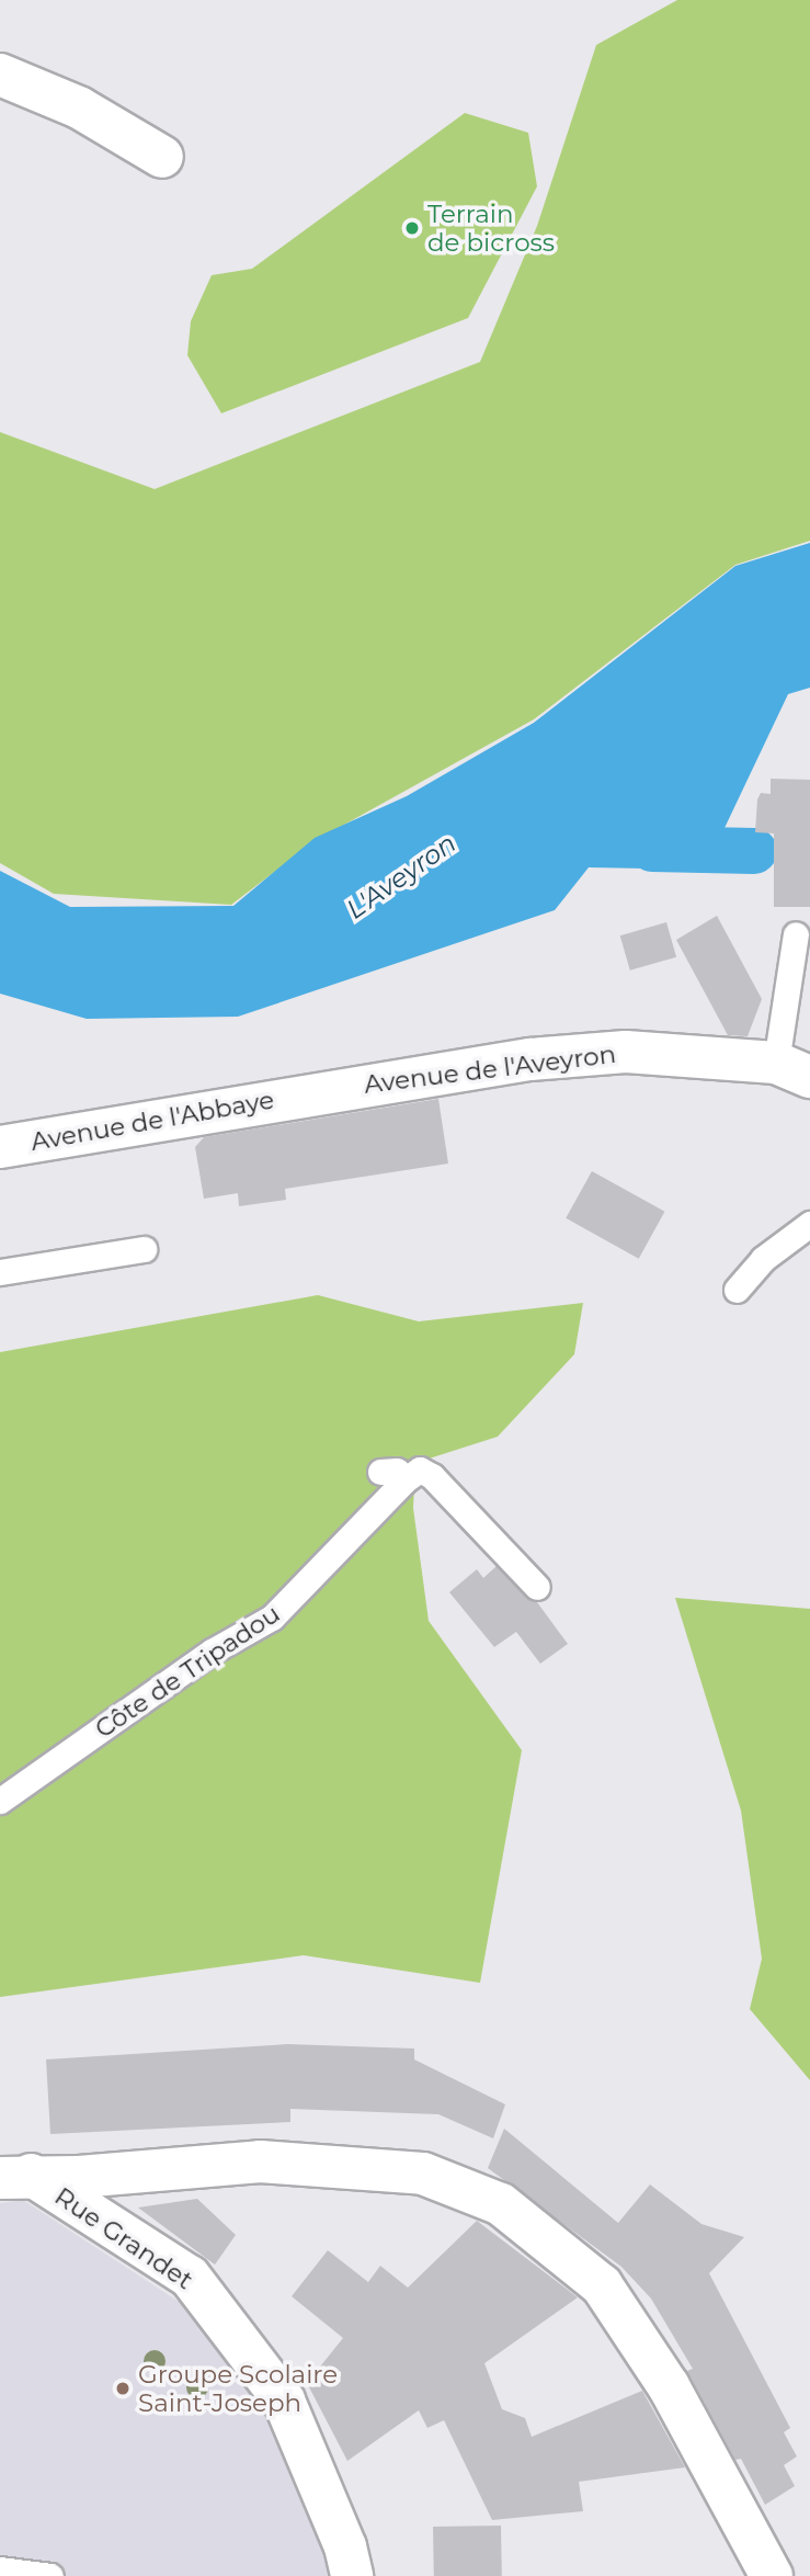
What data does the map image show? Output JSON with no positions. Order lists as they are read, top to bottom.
{
  "streets": {
    "street": ["Avenue de l'Aveyron", "Avenue de l'Abbaye", "Rue Grandet"],
    "lane": ["Côte de Tripadou"]
  },
  "crossings": [
    ["Avenue de l'Aveyron", "Avenue de l'Abbaye"]
  ],
  "water": ["L'Aveyron"],
  "places": ["Terrain de bicross", "Groupe Scolaire Saint-Joseph"]
}
